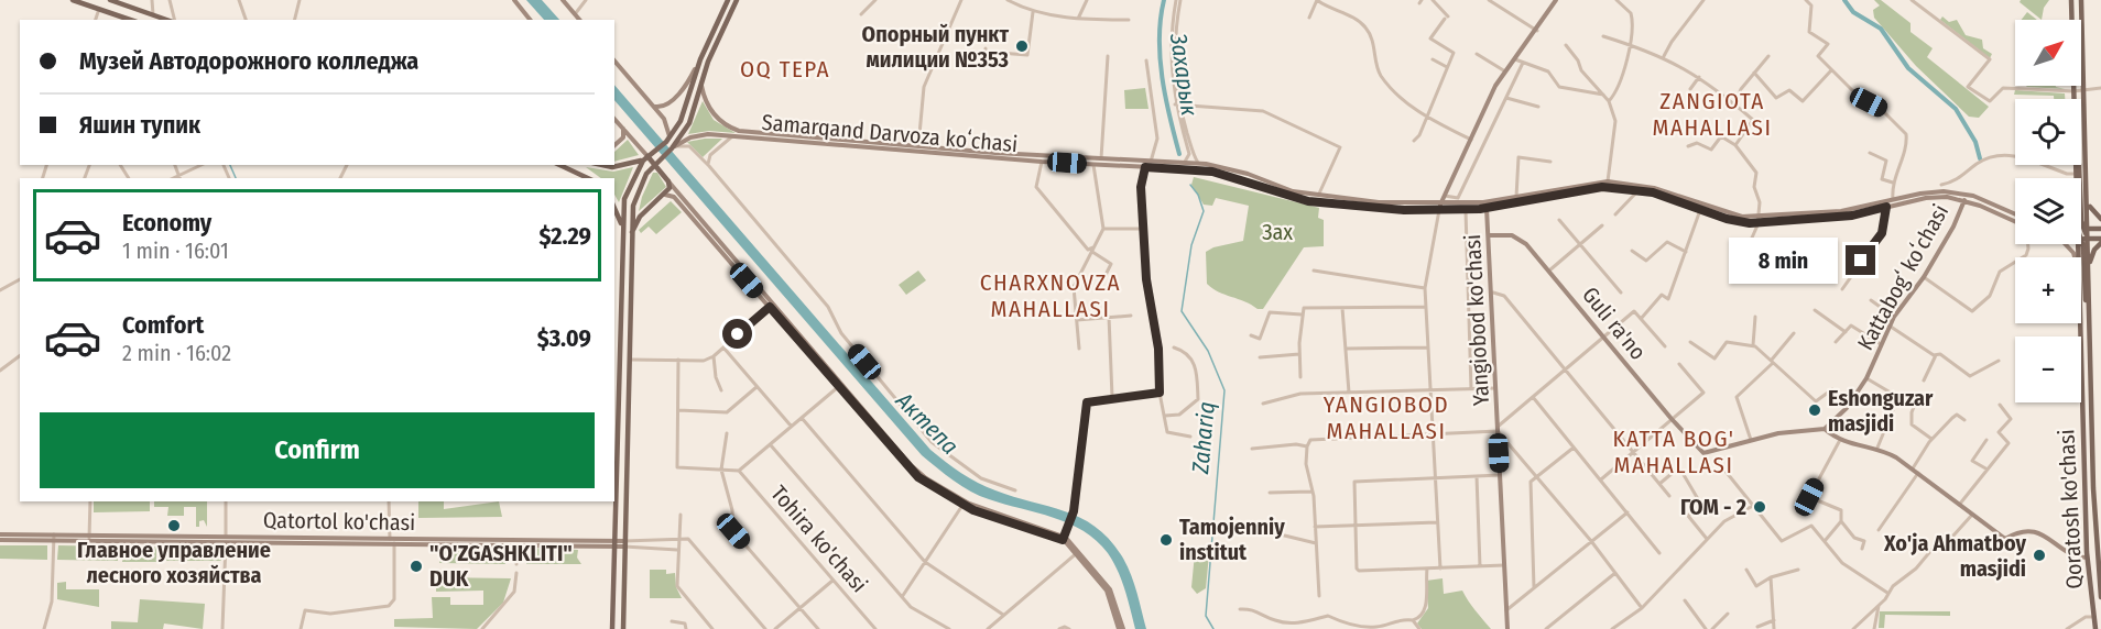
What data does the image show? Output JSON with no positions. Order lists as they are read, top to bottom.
{
  "streets": {
    "main road": [
      "Samarqand Darvoza koʻchasi",
      "Kattabogʻ koʻchasi",
      "Yangiobod ko'chasi",
      "Guli ra'no",
      "Qoratosh ko'chasi",
      "Qatortol ko'chasi"
    ],
    "street": ["Tohira ko'chasi"]
  },
  "crossings": [
    ["Samarqand Darvoza koʻchasi", "Kattabogʻ koʻchasi"],
    ["Samarqand Darvoza koʻchasi", "Yangiobod ko'chasi"],
    ["Yangiobod ko'chasi", "Guli ra'no"]
  ],
  "districts": [
    "OQ TEPA",
    "ZANGIOTA MAHALLASI",
    "CHARXNOVZA MAHALLASI",
    "YANGIOBOD MAHALLASI",
    "KATTA BOG' MAHALLASI"
  ],
  "water": ["Захарык", "Актепа", "Zahariq"],
  "parks": ["Зах"],
  "places": [
    "Опорный пункт милиции №353",
    "Eshonguzar masjidi",
    "ГОМ - 2",
    "Главное управление лесного хозяйства",
    "Tamojenniy institut",
    "Xo'ja Ahmatboy masjidi",
    "\"O'ZGASHKLITI\" DUK"
  ],
  "north": "top right",
  "page": {
    "map_buttons": ["+", "−"],
    "banner": ["Музей Автодорожного колледжа", "Яшин тупик"],
    "list": [
      {
        "name": "Economy",
        "note": "1 min · 16:01",
        "value": "$2.29"
      },
      {
        "name": "Comfort",
        "note": "2 min · 16:02",
        "value": "$3.09"
      }
    ],
    "bubble": "8 min",
    "buttons": "Confirm"
  }
}
